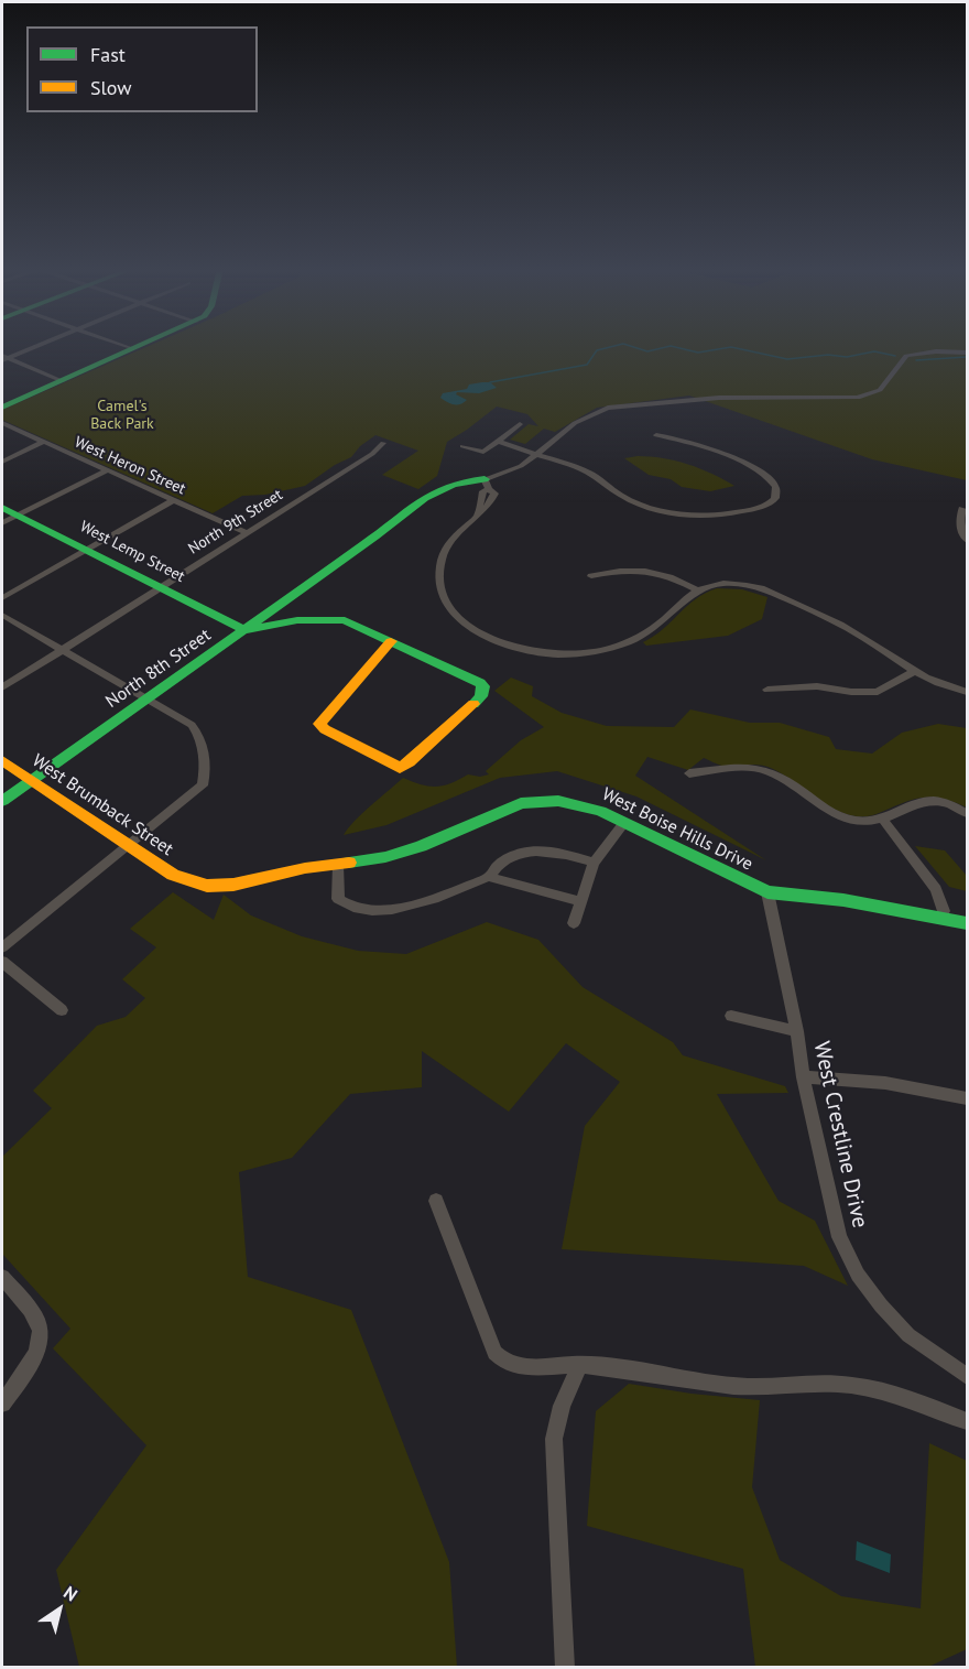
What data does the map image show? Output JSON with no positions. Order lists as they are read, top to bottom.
{
  "streets": {
    "street": [
      "West Heron Street",
      "North 9th Street",
      "West Lemp Street",
      "North 8th Street",
      "West Brumback Street",
      "West Boise Hills Drive",
      "West Crestline Drive"
    ]
  },
  "crossings": [
    ["West Heron Street", "North 9th Street"],
    ["North 9th Street", "West Lemp Street"],
    ["West Lemp Street", "North 8th Street"],
    ["North 8th Street", "West Brumback Street"],
    ["West Brumback Street", "West Boise Hills Drive"],
    ["West Boise Hills Drive", "West Crestline Drive"]
  ],
  "parks": ["Camel's Back Park"],
  "legend": ["Fast", "Slow"],
  "north": "top right"
}
